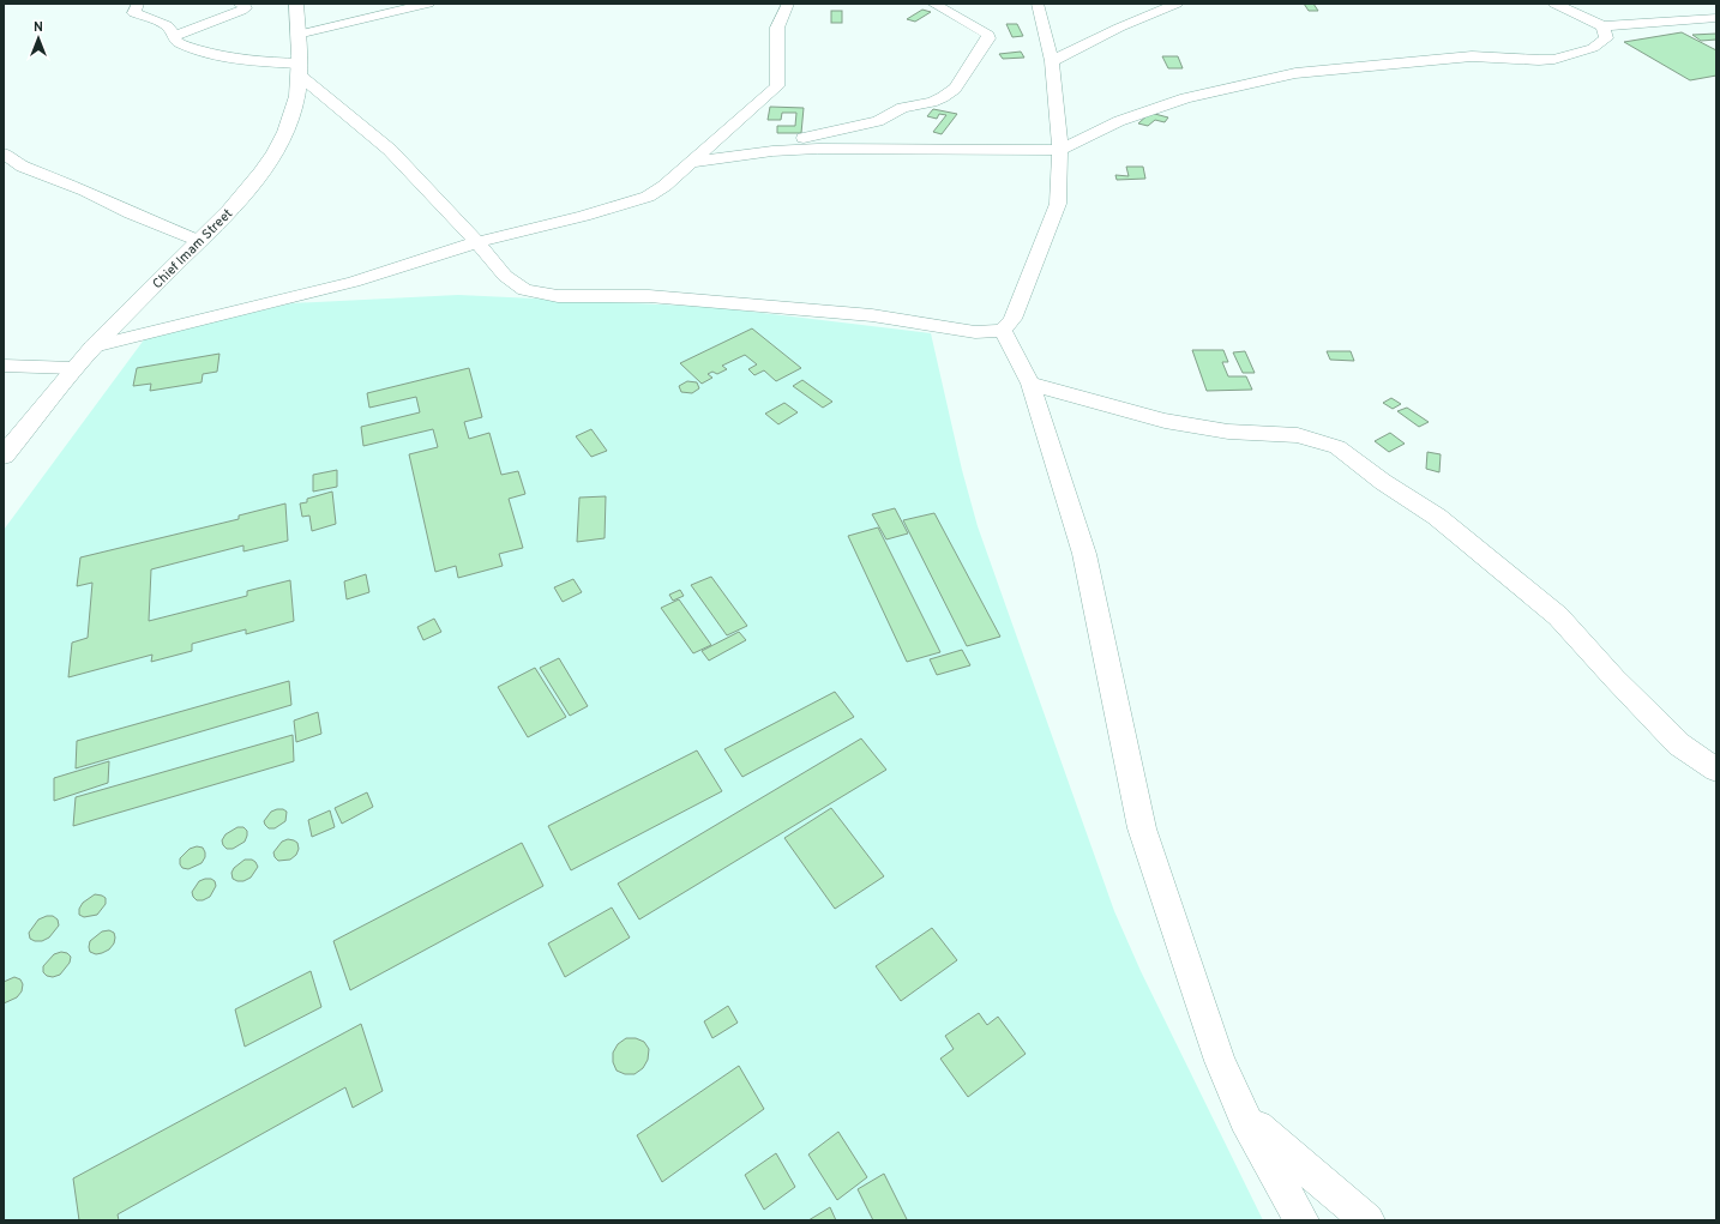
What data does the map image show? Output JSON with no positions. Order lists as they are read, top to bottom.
{
  "streets": {
    "street": ["Chief Imam Street"]
  },
  "north": "top"
}
